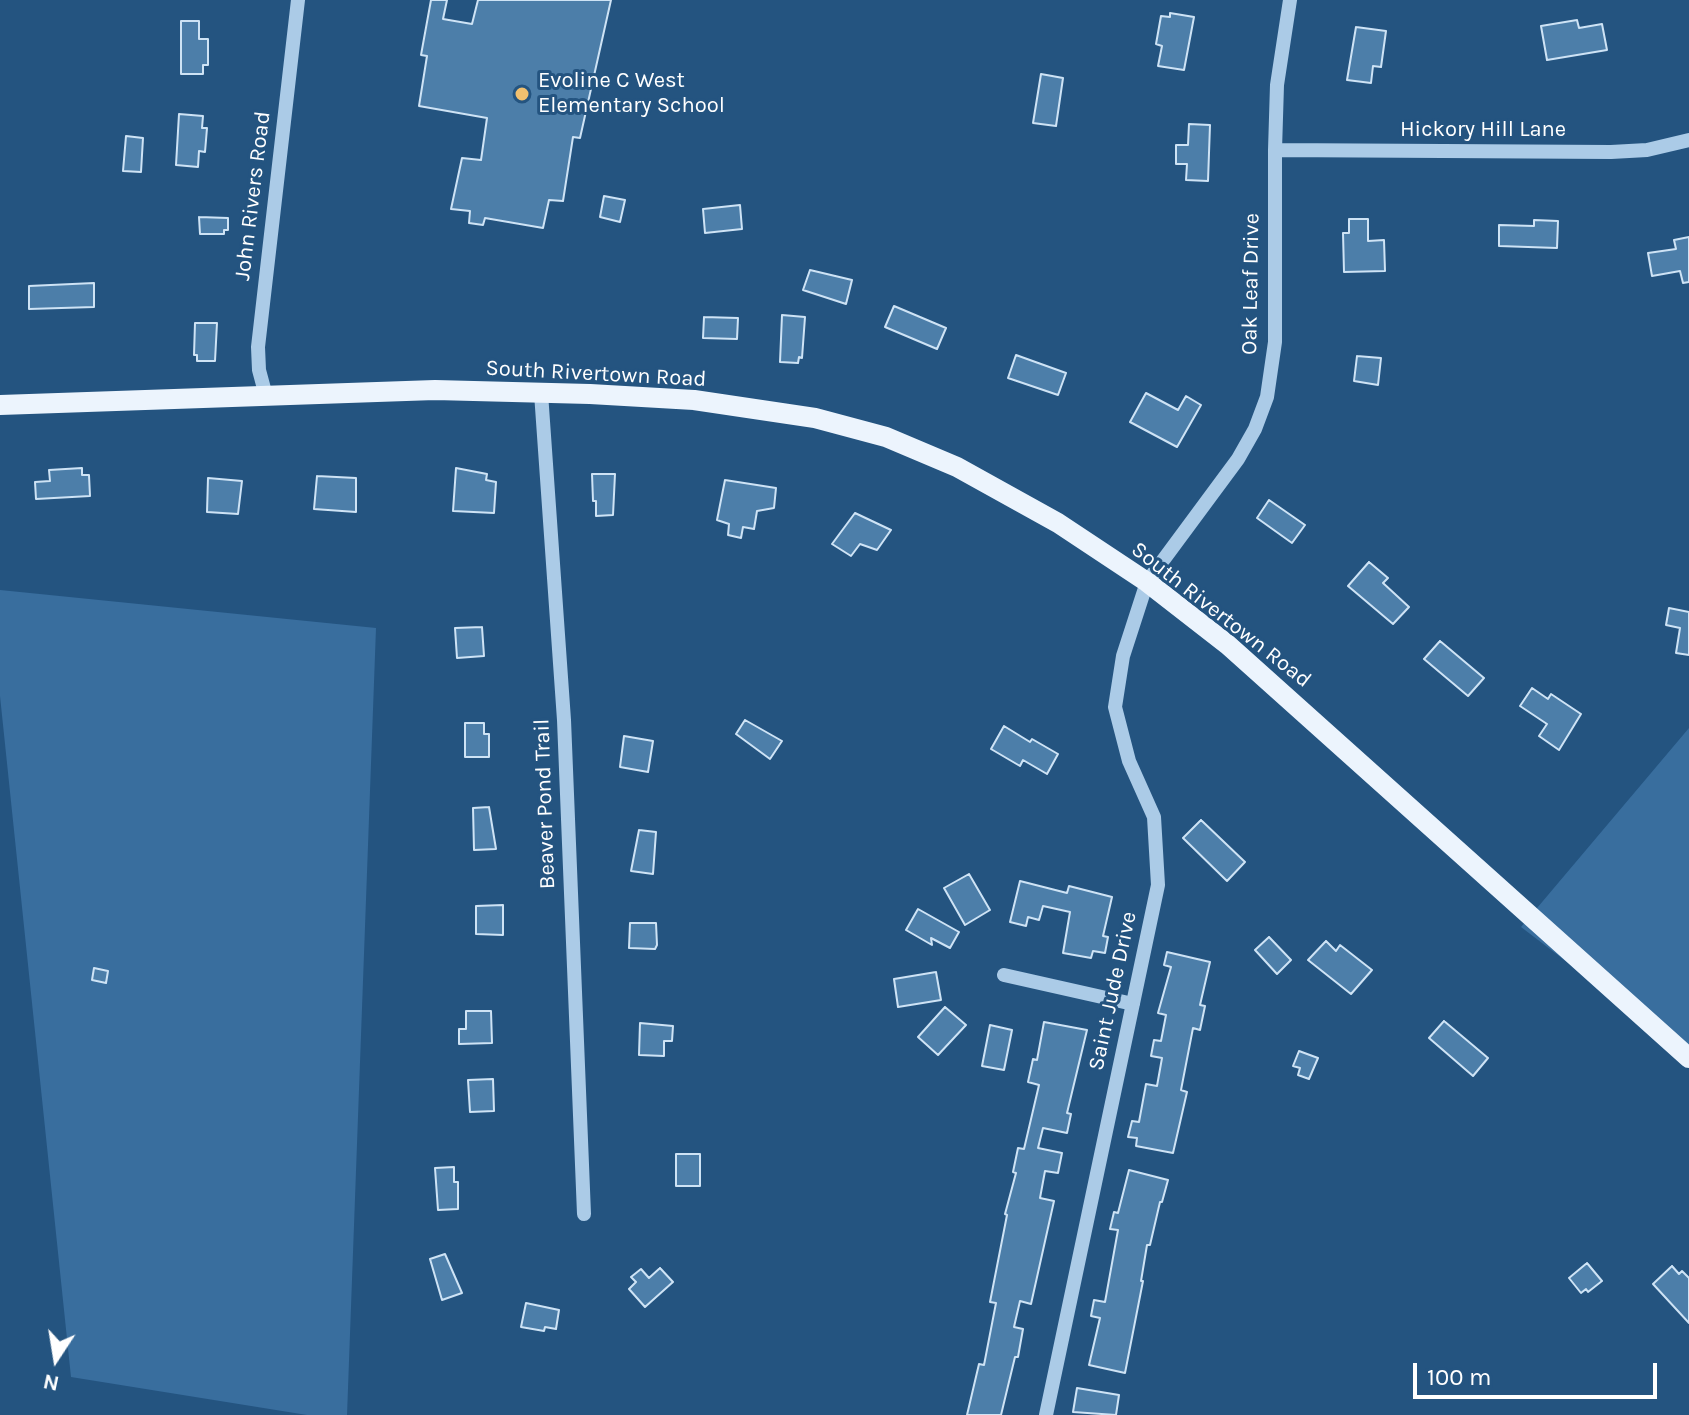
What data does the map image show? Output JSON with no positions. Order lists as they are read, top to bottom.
{
  "streets": {
    "main road": ["South Rivertown Road"],
    "street": [
      "Hickory Hill Lane",
      "John Rivers Road",
      "Oak Leaf Drive",
      "Beaver Pond Trail",
      "Saint Jude Drive"
    ]
  },
  "crossings": [
    ["Hickory Hill Lane", "Oak Leaf Drive"],
    ["John Rivers Road", "South Rivertown Road"],
    ["Oak Leaf Drive", "South Rivertown Road"],
    ["Oak Leaf Drive", "Saint Jude Drive"],
    ["South Rivertown Road", "Beaver Pond Trail"],
    ["South Rivertown Road", "Saint Jude Drive"]
  ],
  "places": ["Evoline C West Elementary School"],
  "scale_bar": "100 m",
  "north": "bottom"
}
